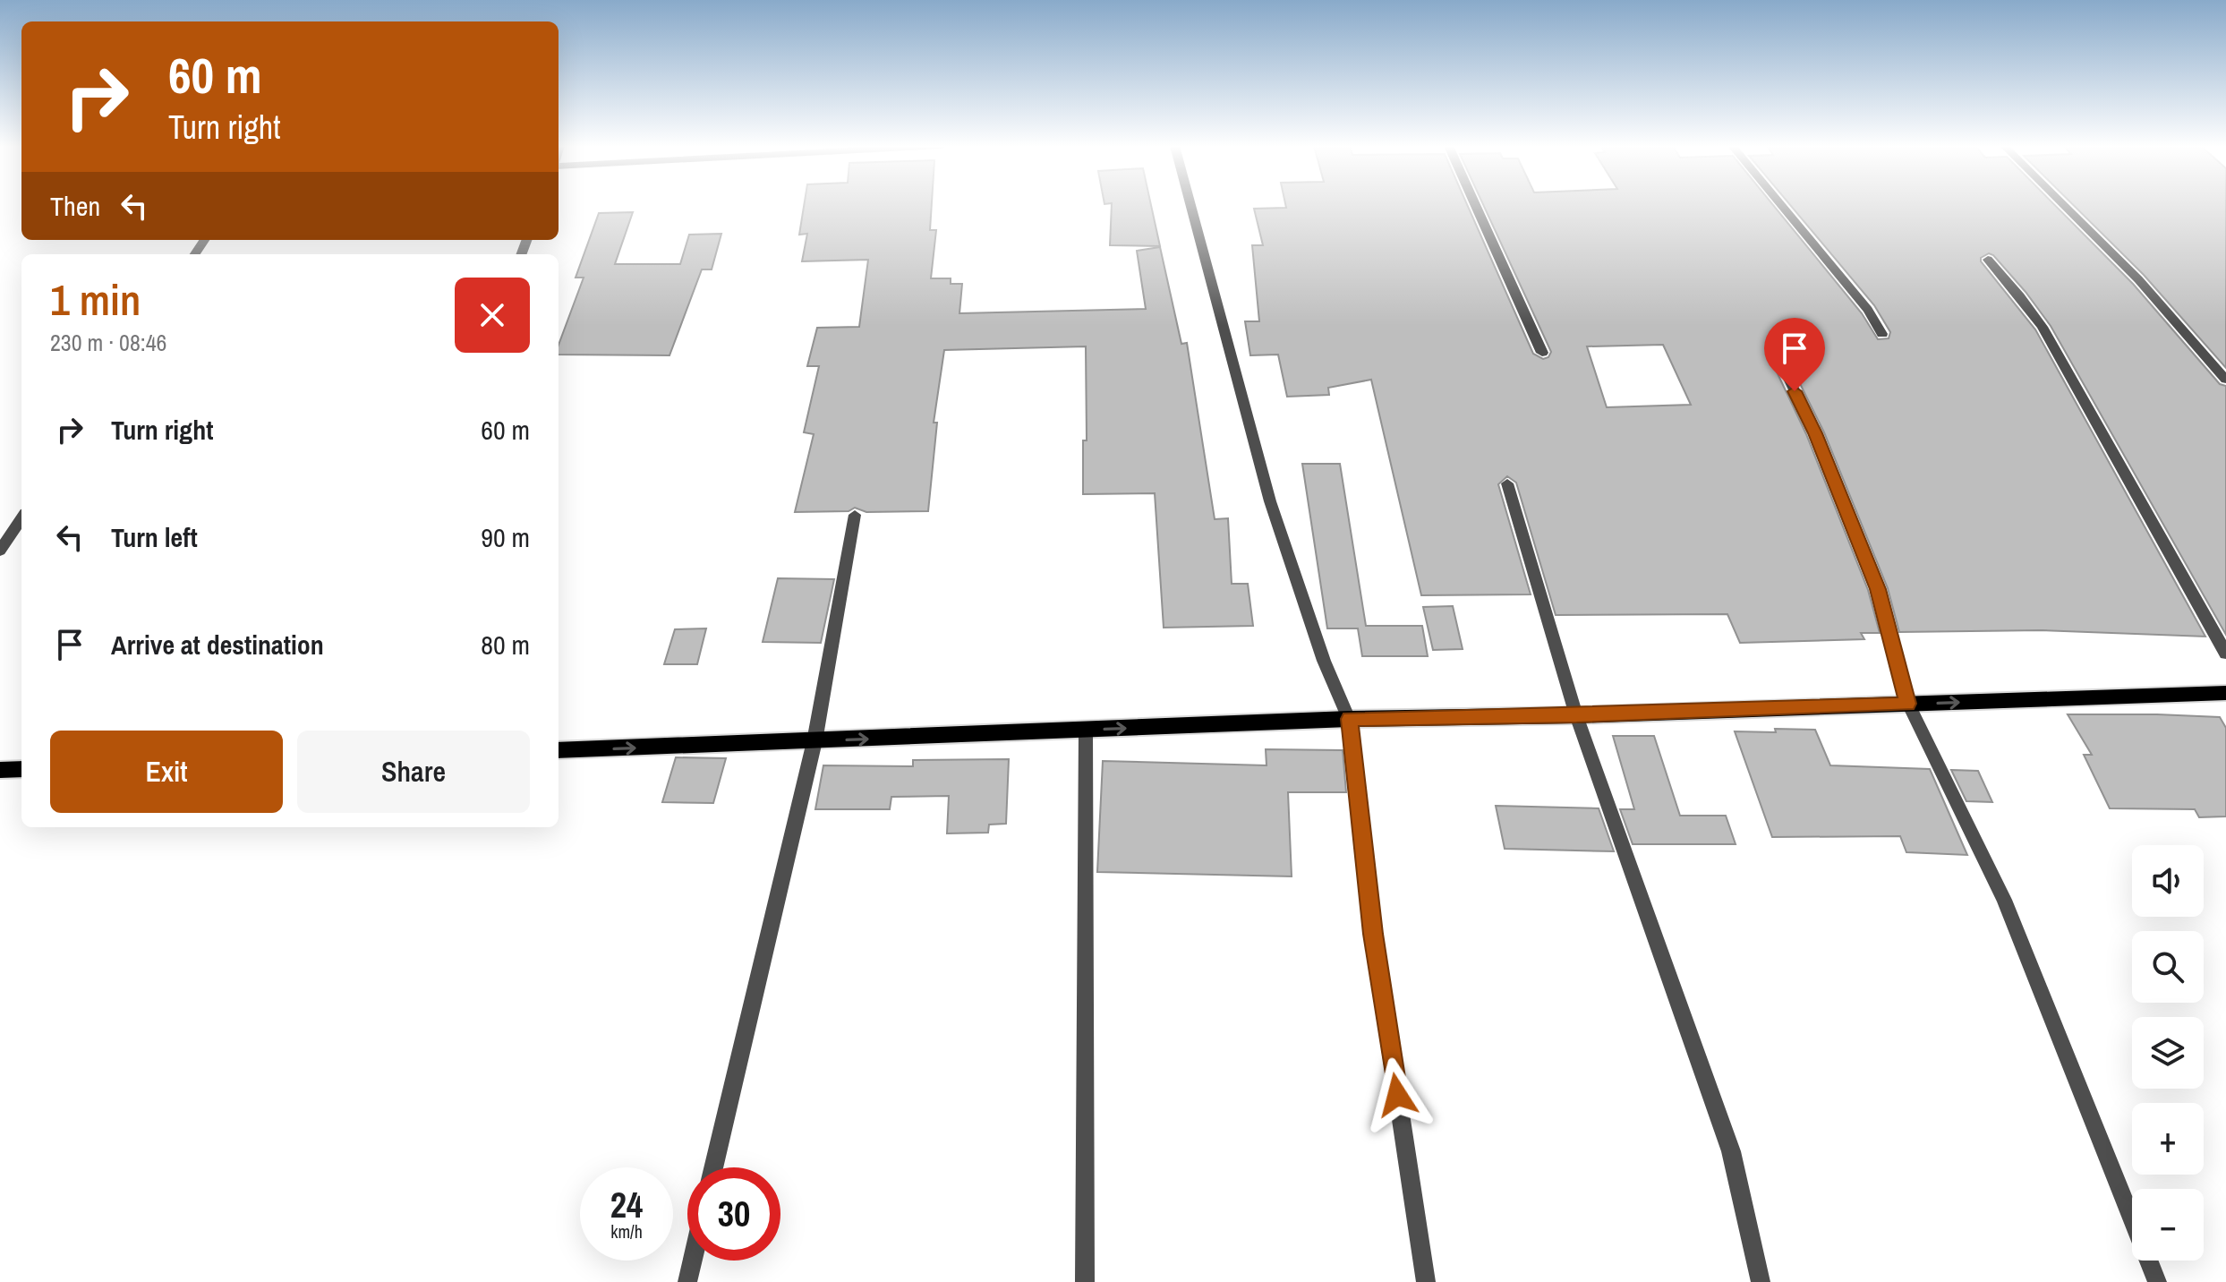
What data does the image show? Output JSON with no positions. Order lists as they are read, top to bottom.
{
  "page": {
    "turn": ["60 m", "Turn right"],
    "then": "Then",
    "heading": ["1 min", "230 m · 08:46"],
    "list": [
      {
        "name": "Turn right",
        "value": "60 m"
      },
      {
        "name": "Turn left",
        "value": "90 m"
      },
      {
        "name": "Arrive at destination",
        "value": "80 m"
      }
    ],
    "buttons": ["Exit", "Share"],
    "map_buttons": ["+", "−"],
    "speed": "24 km/h",
    "limit": "30"
  }
}
